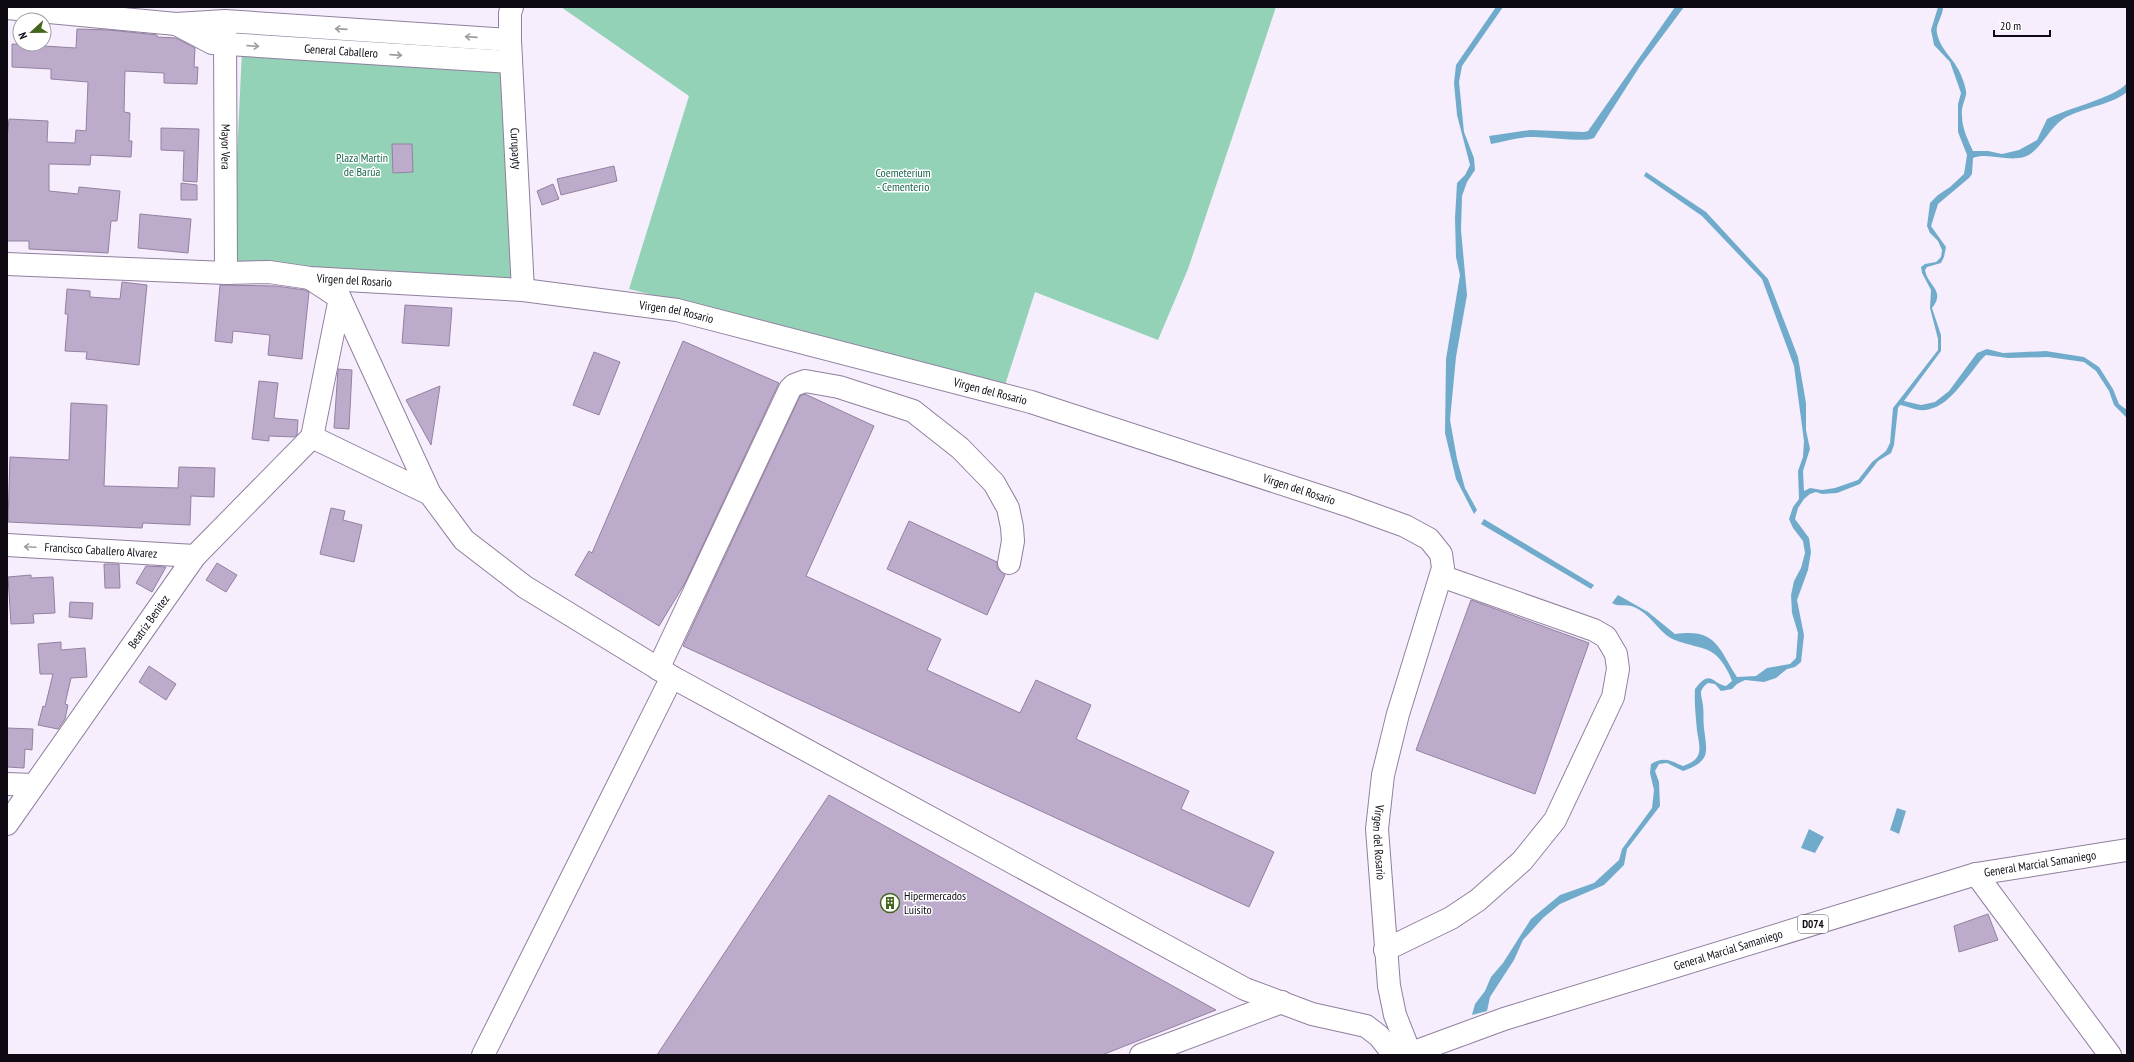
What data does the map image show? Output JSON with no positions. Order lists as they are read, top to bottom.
{
  "streets": {
    "street": [
      "General Caballero",
      "Mayor Vera",
      "Curupayty",
      "Virgen del Rosario",
      "Francisco Caballero Alvarez",
      "Beatriz Benitez",
      "General Marcial Samaniego",
      "D074"
    ]
  },
  "crossings": [
    ["General Caballero", "Mayor Vera"],
    ["General Caballero", "Curupayty"],
    ["Mayor Vera", "Virgen del Rosario"],
    ["Curupayty", "Virgen del Rosario"],
    ["Virgen del Rosario", "General Marcial Samaniego"],
    ["Francisco Caballero Alvarez", "Beatriz Benitez"]
  ],
  "one_way": ["Francisco Caballero Alvarez"],
  "parks": ["Plaza Martín de Barúa", "Coemeterium - Cementerio"],
  "places": {
    "building": ["Hipermercados Luisito"]
  },
  "scale_bar": "20 m",
  "north": "left"
}
